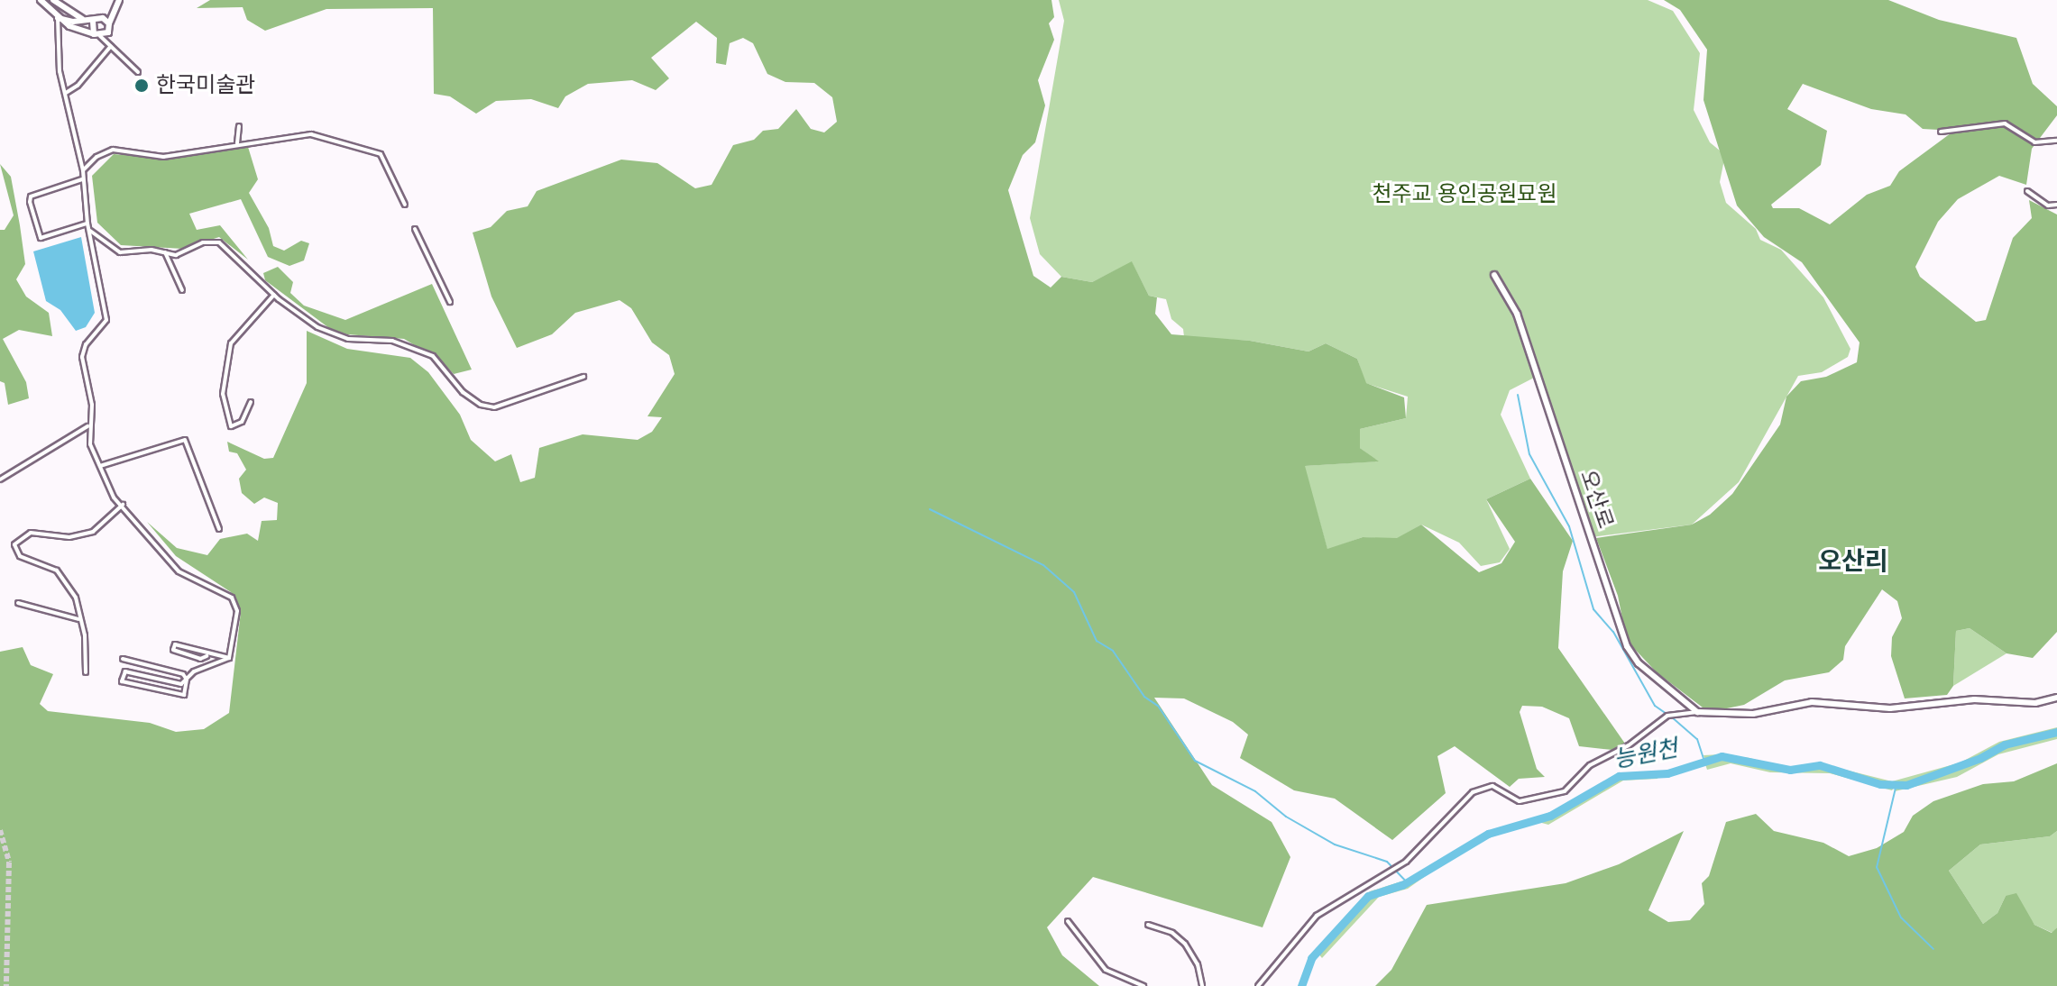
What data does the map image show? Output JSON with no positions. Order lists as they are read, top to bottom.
{
  "streets": {
    "street": ["오산로"]
  },
  "districts": ["오산리"],
  "water": ["능원천"],
  "parks": ["천주교 용인공원묘원"],
  "places": ["한국미술관"]
}
